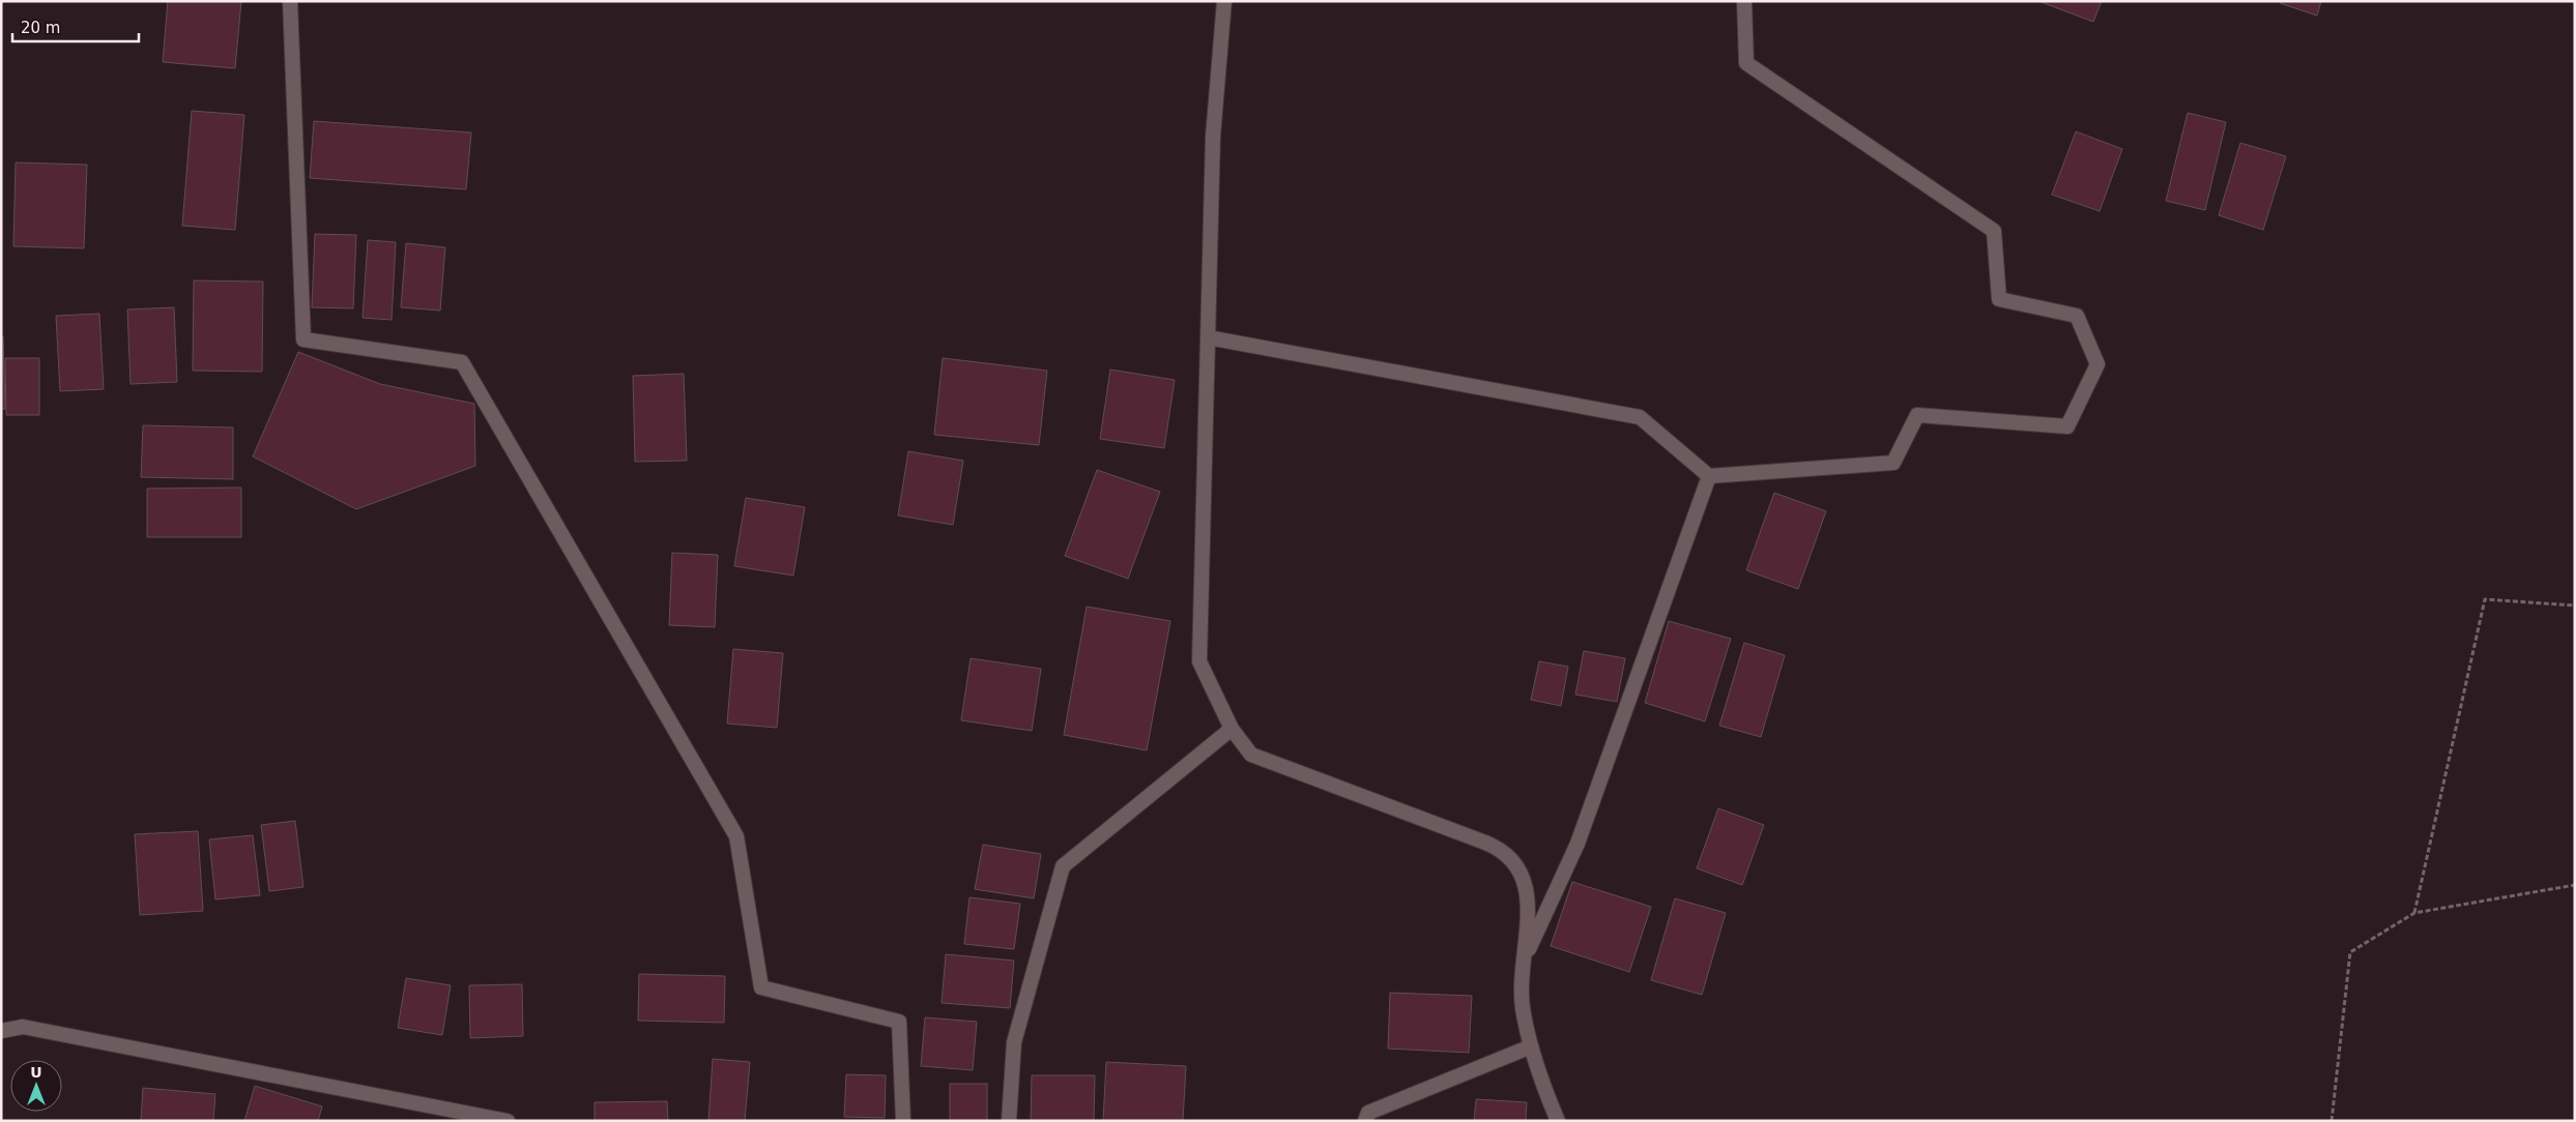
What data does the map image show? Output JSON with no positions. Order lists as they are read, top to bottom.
{
  "scale_bar": "20 m",
  "north": "top"
}
